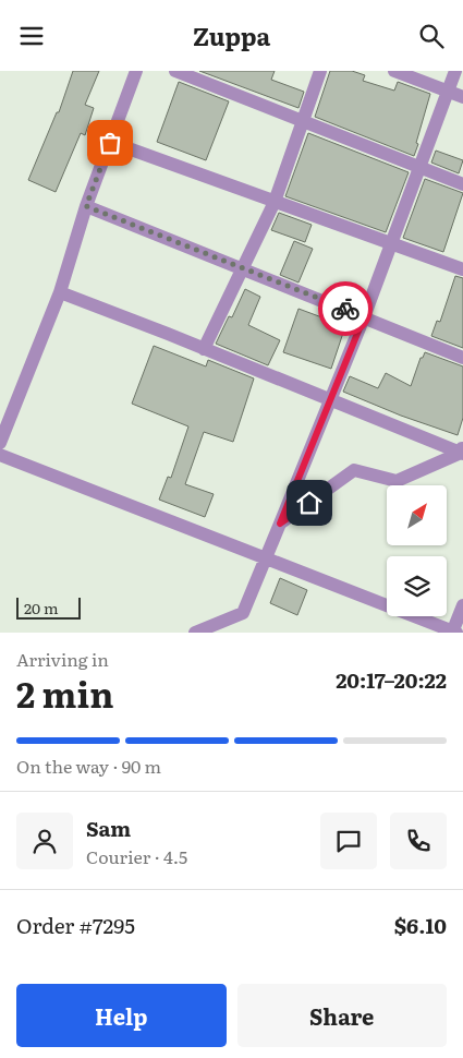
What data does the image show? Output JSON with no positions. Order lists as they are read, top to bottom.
{
  "scale_bar": "20 m",
  "north": "top right",
  "page": {
    "header": "Zuppa",
    "scale": "20 m",
    "heading": ["2 min", "Arriving in", "20:17–20:22"],
    "panel": [
      "Sam",
      "Courier · 4.5",
      "Order #7295",
      "$6.10"
    ],
    "bar": "On the way · 90 m",
    "buttons": ["Help", "Share"]
  }
}
